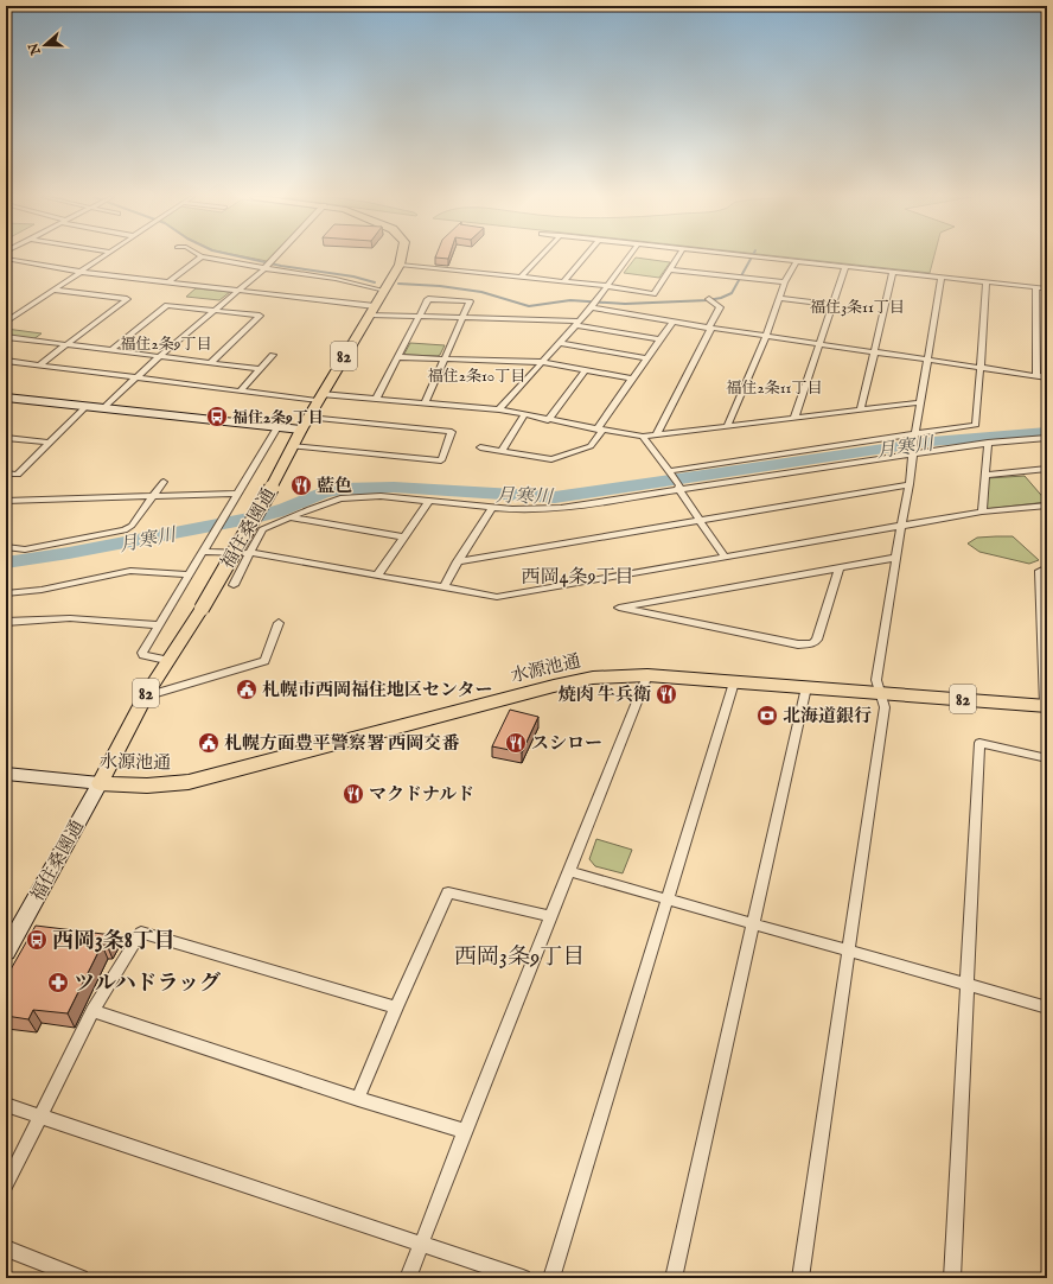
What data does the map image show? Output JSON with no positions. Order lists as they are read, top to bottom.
{
  "streets": {
    "main road": ["82", "福住桑園通", "水源池通"]
  },
  "crossings": [
    ["福住桑園通", "水源池通"]
  ],
  "districts": [
    "福住3条11丁目",
    "福住2条9丁目",
    "福住2条10丁目",
    "福住2条11丁目",
    "西岡4条9丁目",
    "西岡3条9丁目"
  ],
  "water": ["月寒川"],
  "places": {
    "bus stop": ["福住2条9丁目", "西岡3条8丁目"],
    "restaurant": [
      "藍色",
      "焼肉 牛兵衛",
      "スシロー",
      "マクドナルド"
    ],
    "public building": ["札幌市西岡福住地区センター", "札幌方面豊平警察署 西岡交番"],
    "bank": ["北海道銀行"],
    "pharmacy": ["ツルハドラッグ"]
  },
  "north": "left"
}
